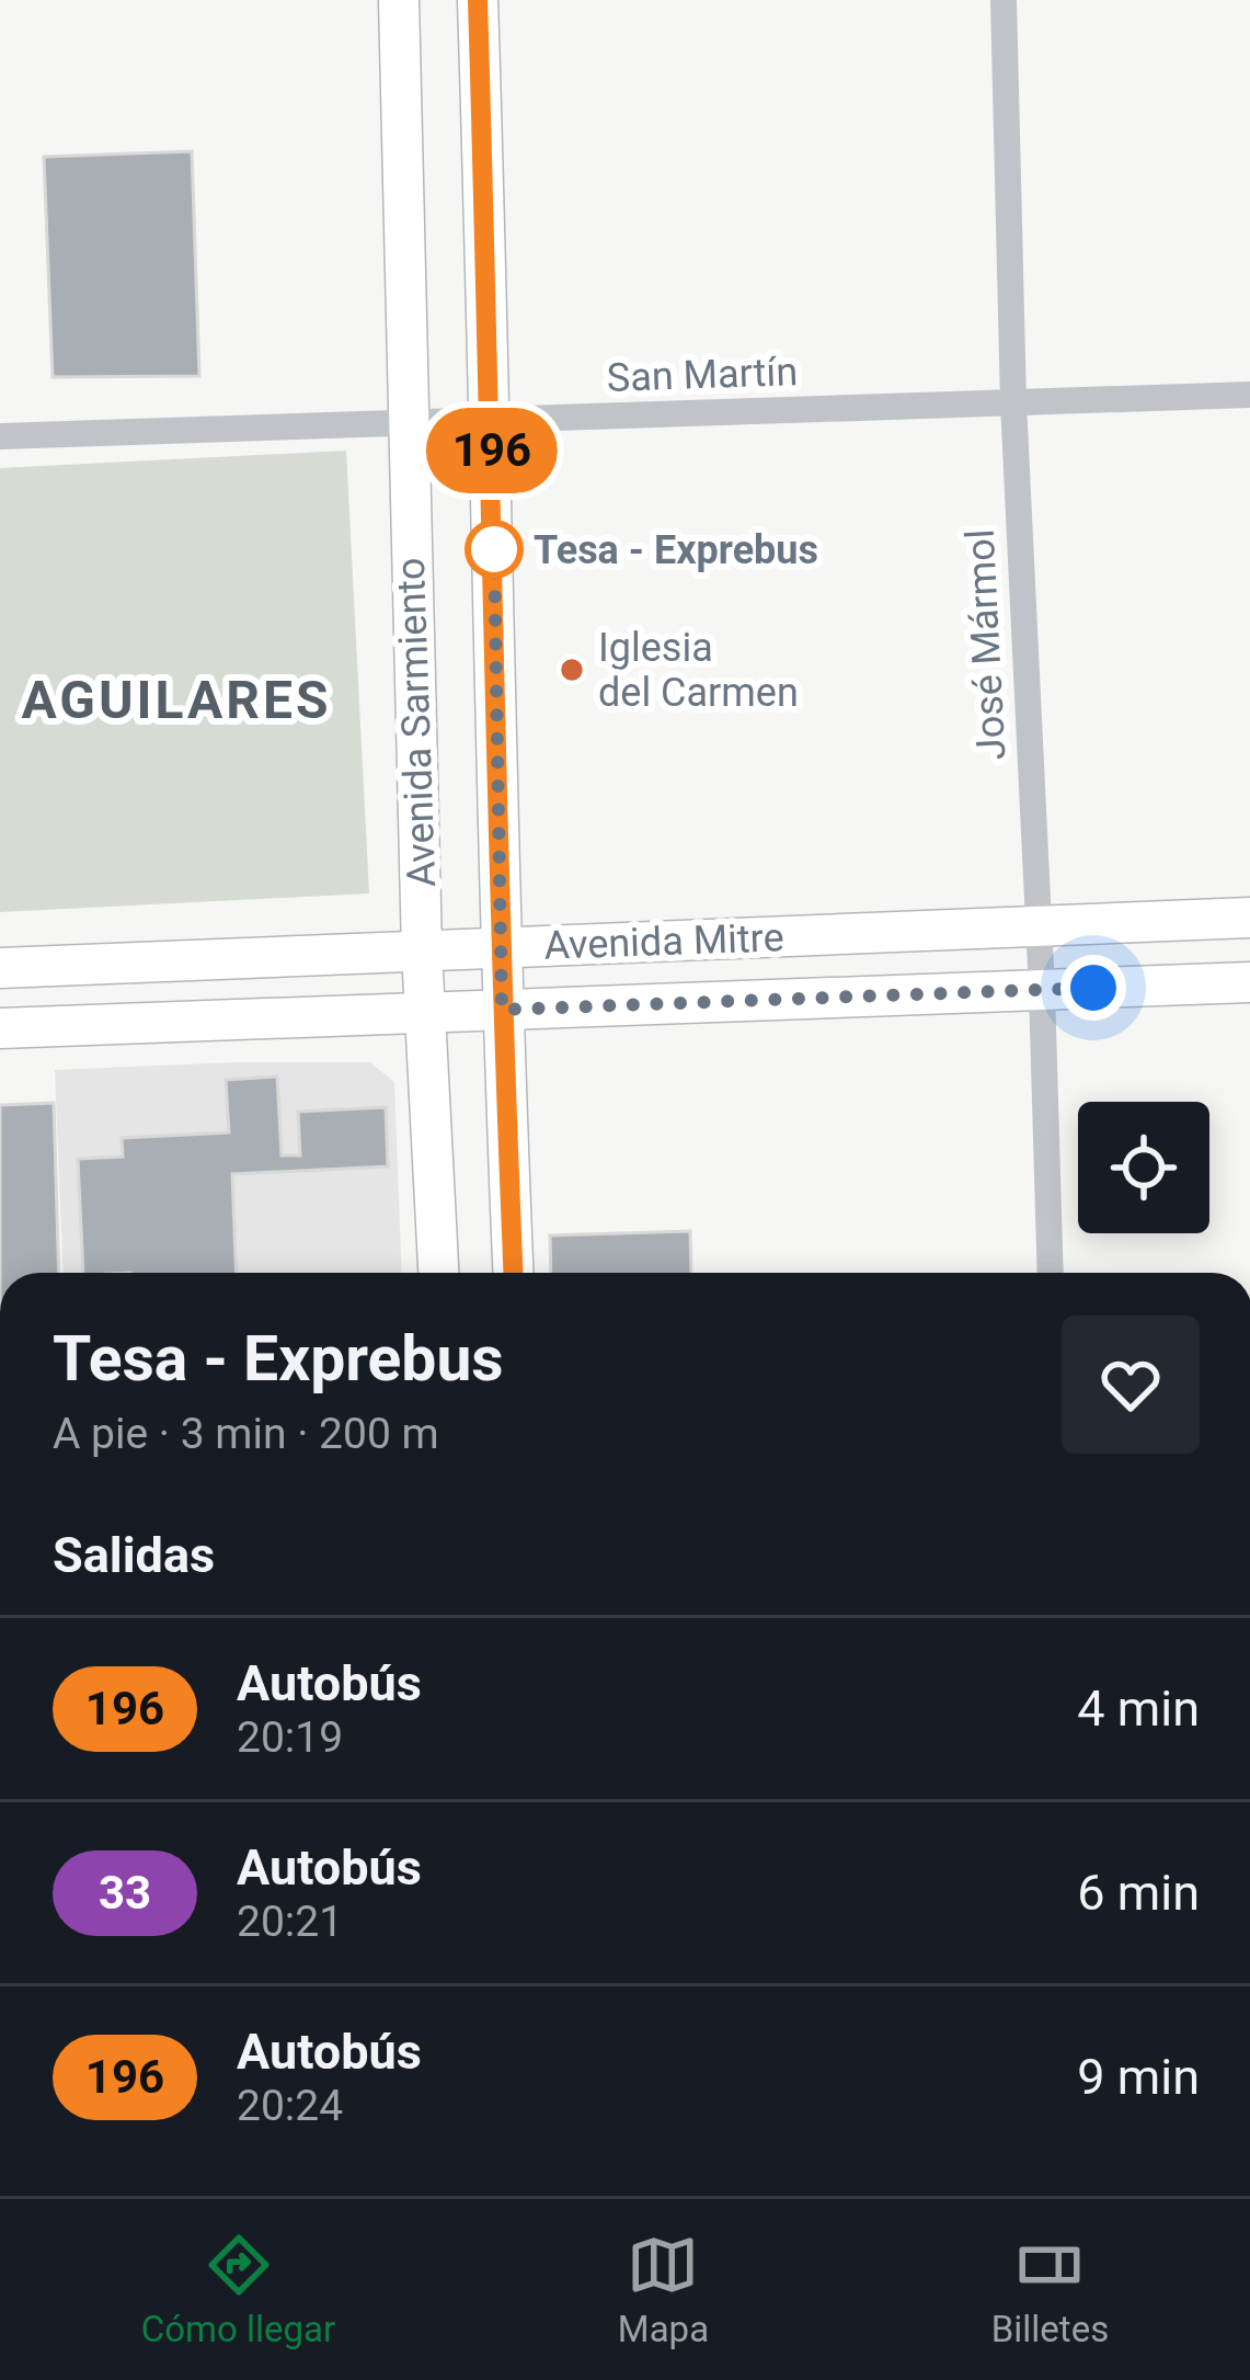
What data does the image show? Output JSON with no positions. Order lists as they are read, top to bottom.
{
  "streets": {
    "main road": ["Avenida Sarmiento", "Avenida Mitre"],
    "street": ["San Martín", "José Mármol"]
  },
  "crossings": [
    ["San Martín", "José Mármol"],
    ["San Martín", "Avenida Sarmiento"],
    ["José Mármol", "Avenida Mitre"],
    ["Avenida Sarmiento", "Avenida Mitre"]
  ],
  "districts": ["AGUILARES"],
  "places": ["Tesa - Exprebus", "Iglesia del Carmen"],
  "lines": ["bus line 196"],
  "page": {
    "on_map": "196",
    "heading": [
      ["Tesa - Exprebus", "A pie · 3 min · 200 m"],
      "Salidas"
    ],
    "list": [
      {
        "mark": "196",
        "name": "Autobús",
        "note": "20:19",
        "value": "4 min"
      },
      {
        "mark": "33",
        "name": "Autobús",
        "note": "20:21",
        "value": "6 min"
      },
      {
        "mark": "196",
        "name": "Autobús",
        "note": "20:24",
        "value": "9 min"
      }
    ],
    "tabs": ["Cómo llegar", "Mapa", "Billetes"]
  }
}
